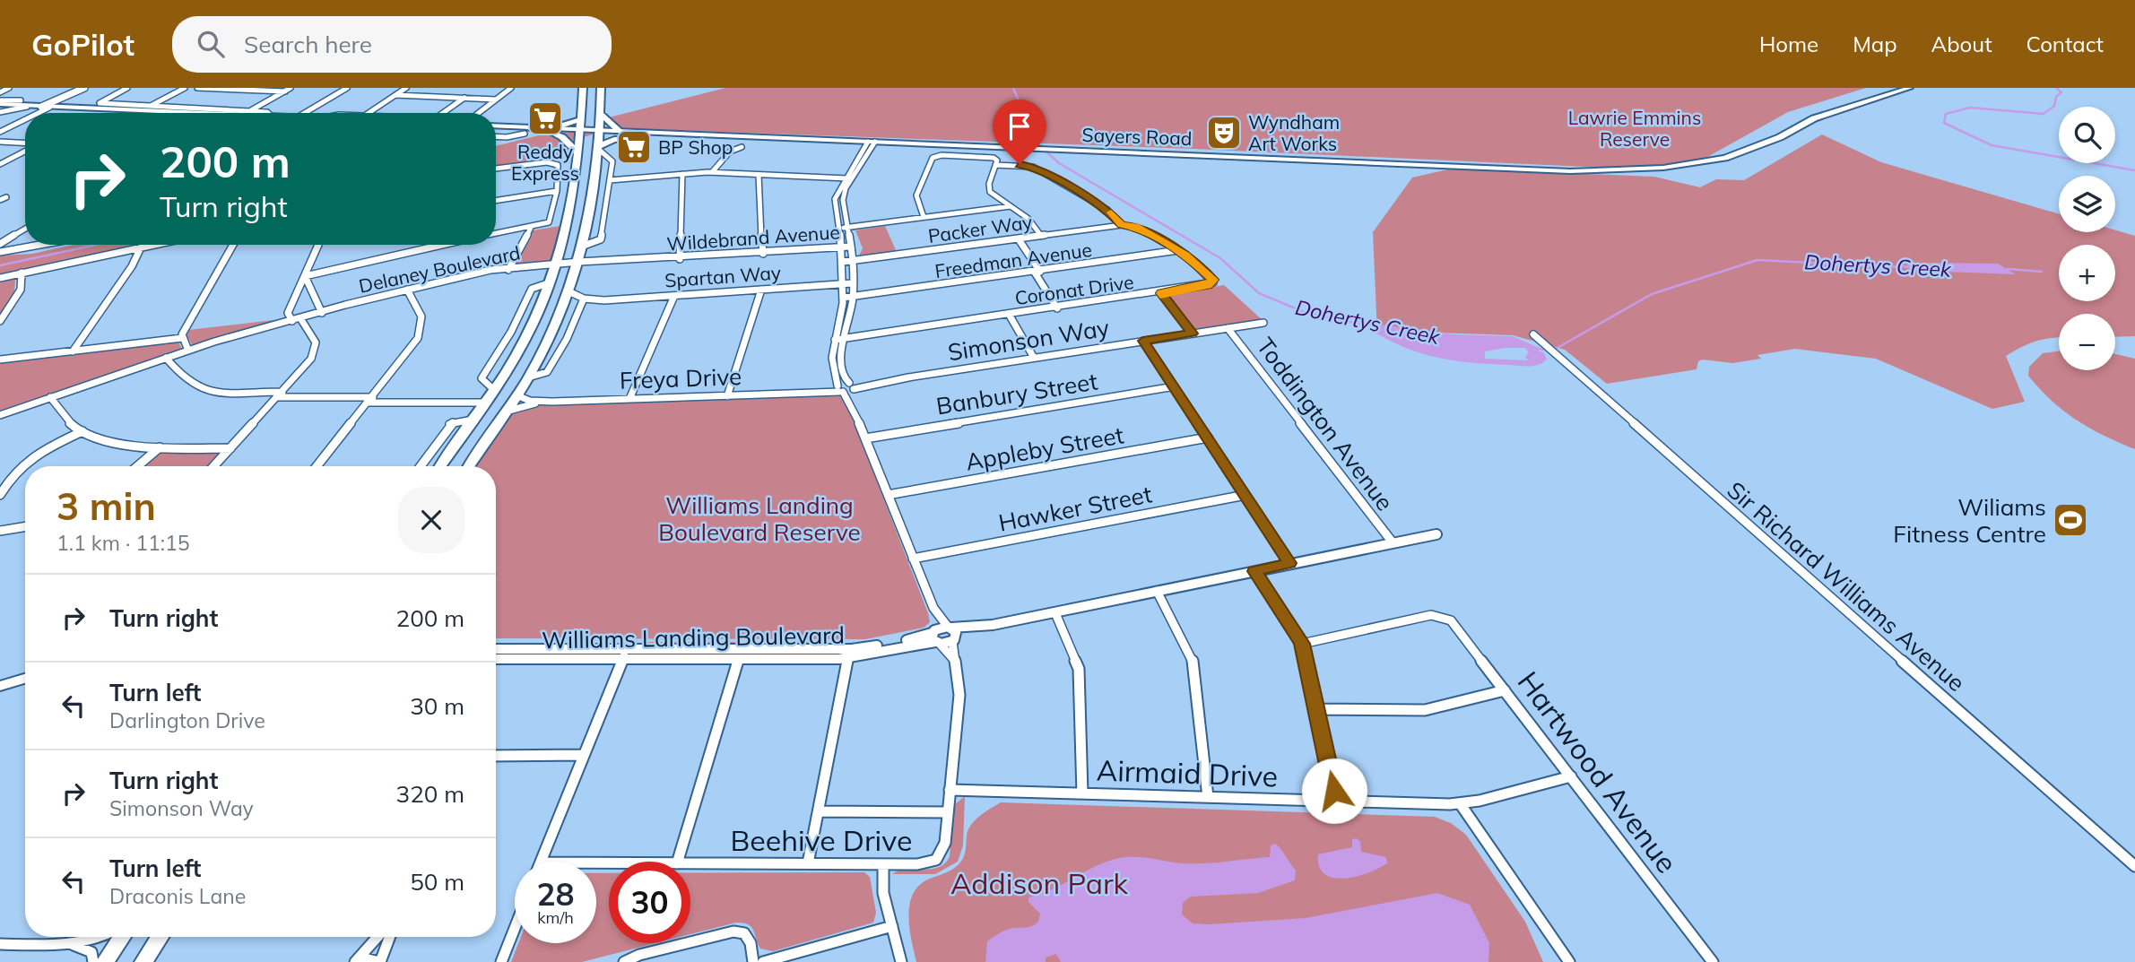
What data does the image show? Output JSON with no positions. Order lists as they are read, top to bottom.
{
  "streets": {
    "main road": ["Sayers Road"],
    "street": [
      "Packer Way",
      "Wildebrand Avenue",
      "Freedman Avenue",
      "Delaney Boulevard",
      "Spartan Way",
      "Coronat Drive",
      "Simonson Way",
      "Freya Drive",
      "Banbury Street",
      "Toddington Avenue",
      "Appleby Street",
      "Hawker Street",
      "Sir Richard Williams Avenue",
      "Williams Landing Boulevard",
      "Hartwood Avenue",
      "Airmaid Drive",
      "Beehive Drive"
    ]
  },
  "crossings": [
    ["Packer Way", "Coronat Drive"],
    ["Wildebrand Avenue", "Delaney Boulevard"],
    ["Freedman Avenue", "Coronat Drive"],
    ["Simonson Way", "Freya Drive"],
    ["Simonson Way", "Toddington Avenue"],
    ["Hartwood Avenue", "Airmaid Drive"],
    ["Airmaid Drive", "Beehive Drive"]
  ],
  "water": ["Dohertys Creek"],
  "parks": ["Lawrie Emmins Reserve", "Williams Landing Boulevard Reserve", "Addison Park"],
  "places": {
    "supermarket": ["Reddy Express", "BP Shop"],
    "theatre": ["Wyndham Art Works"],
    "sports": ["Wiliams Fitness Centre"]
  },
  "page": {
    "header": "GoPilot",
    "search": "Search here",
    "nav": [
      "Home",
      "Map",
      "About",
      "Contact"
    ],
    "map_buttons": ["+", "−"],
    "turn": ["200 m", "Turn right"],
    "heading": ["3 min", "1.1 km · 11:15"],
    "list": [
      {
        "name": "Turn right",
        "value": "200 m"
      },
      {
        "name": "Turn left",
        "note": "Darlington Drive",
        "value": "30 m"
      },
      {
        "name": "Turn right",
        "note": "Simonson Way",
        "value": "320 m"
      },
      {
        "name": "Turn left",
        "note": "Draconis Lane",
        "value": "50 m"
      }
    ],
    "speed": "28 km/h",
    "limit": "30"
  }
}
